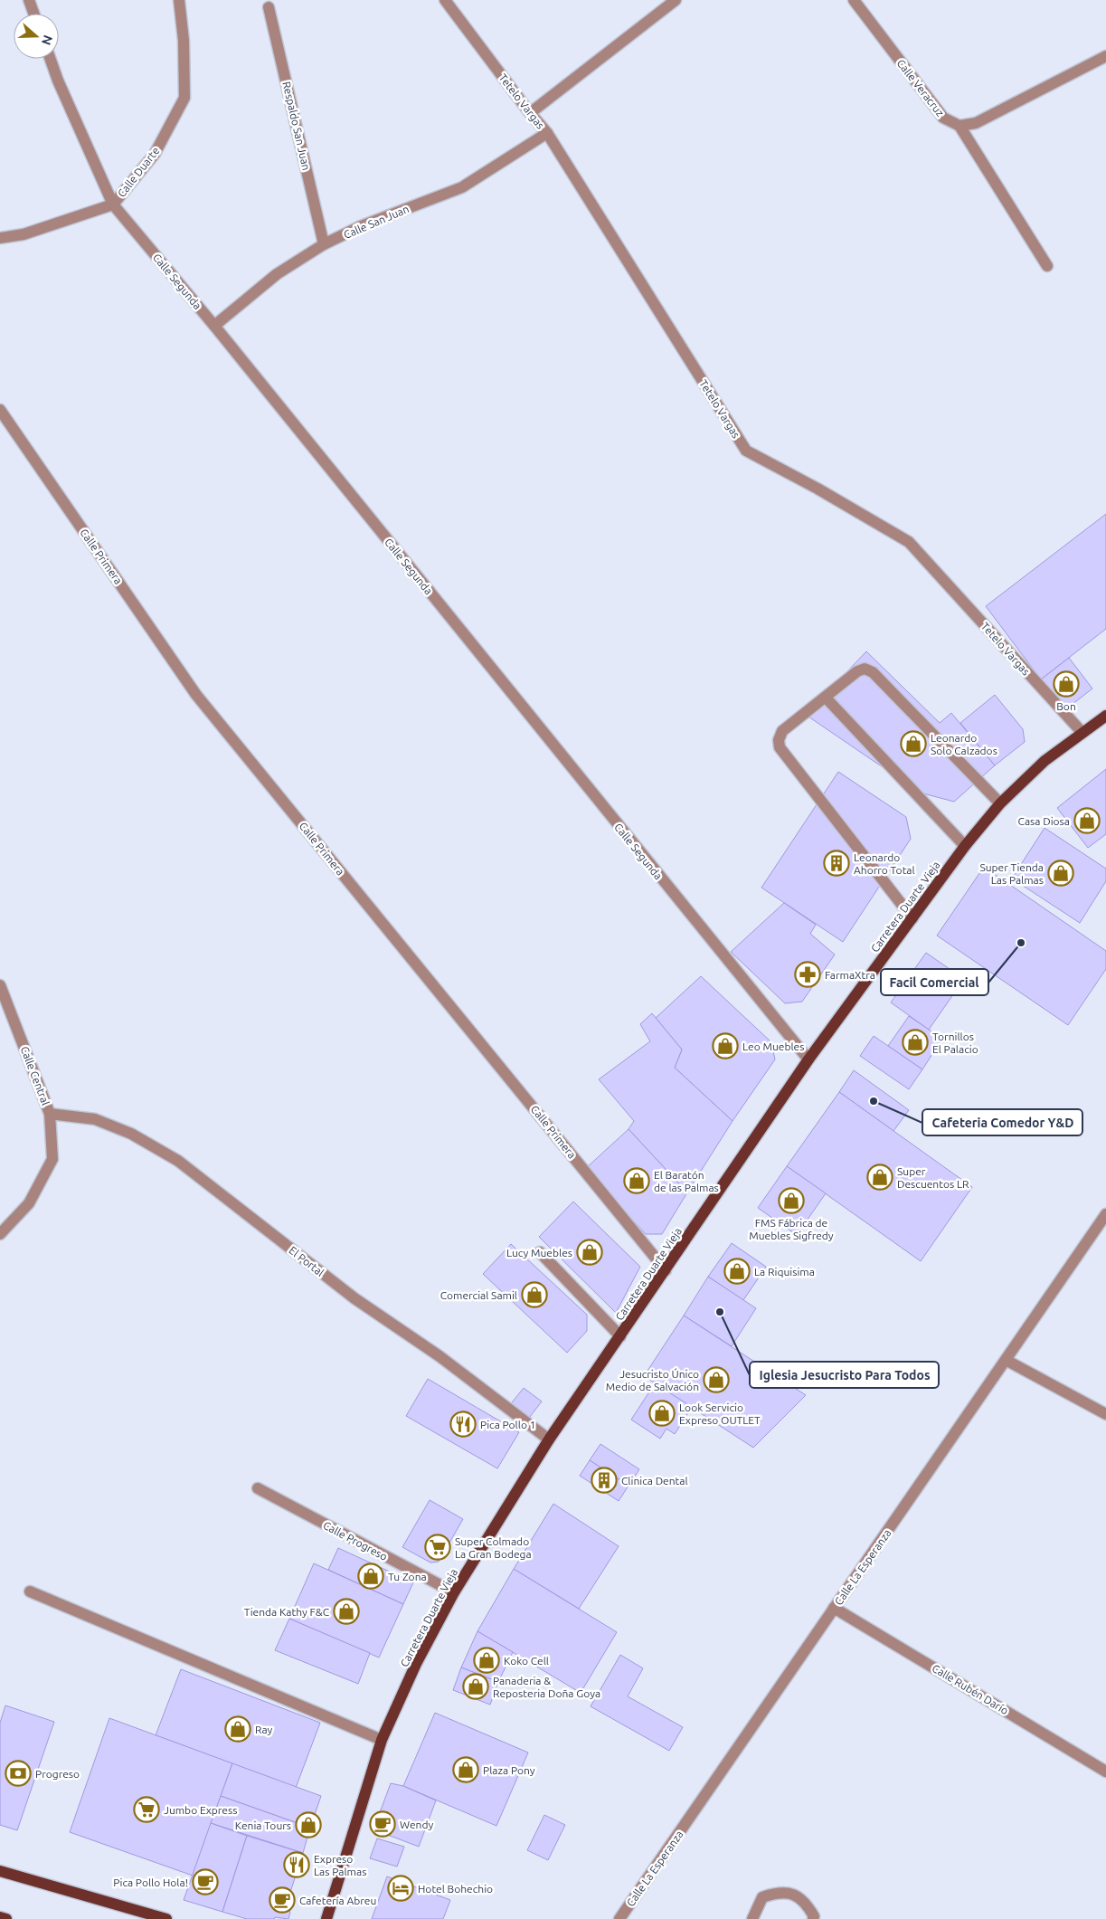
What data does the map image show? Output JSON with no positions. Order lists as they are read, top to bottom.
{
  "streets": {
    "main road": ["Carretera Duarte Vieja"],
    "street": [
      "Calle Veracruz",
      "Tetelo Vargas",
      "Respaldo San Juan",
      "Calle Duarte",
      "Calle San Juan",
      "Calle Segunda",
      "Calle Primera",
      "Calle Central",
      "El Portal",
      "Calle Progreso",
      "Calle La Esperanza",
      "Calle Rubén Darío"
    ]
  },
  "crossings": [
    ["Tetelo Vargas", "Calle San Juan"],
    ["Tetelo Vargas", "Carretera Duarte Vieja"],
    ["Respaldo San Juan", "Calle San Juan"],
    ["Calle Duarte", "Calle Segunda"],
    ["Calle San Juan", "Calle Segunda"],
    ["Calle Segunda", "Carretera Duarte Vieja"],
    ["Calle Primera", "Carretera Duarte Vieja"],
    ["Carretera Duarte Vieja", "El Portal"],
    ["Carretera Duarte Vieja", "Calle Progreso"],
    ["Calle Central", "El Portal"],
    ["Calle La Esperanza", "Calle Rubén Darío"]
  ],
  "places": {
    "shop": [
      "Bon",
      "Leonardo Solo Calzados",
      "Casa Diosa",
      "Super Tienda Las Palmas",
      "Tornillos El Palacio",
      "Leo Muebles",
      "Super Descuentos LR",
      "El Baratón de las Palmas",
      "FMS Fábrica de Muebles Sigfredy",
      "Lucy Muebles",
      "La Riquisima",
      "Comercial Samil",
      "Jesucristo Único Medio de Salvación",
      "Look Servicio Expreso OUTLET",
      "Tu Zona",
      "Tienda Kathy F&C",
      "Koko Cell",
      "Panaderia & Reposteria Doña Goya",
      "Ray",
      "Plaza Pony",
      "Kenia Tours"
    ],
    "building": ["Leonardo Ahorro Total", "Clinica Dental"],
    "other": ["Facil Comercial", "Cafeteria Comedor Y&D", "Iglesia Jesucristo Para Todos"],
    "pharmacy": ["FarmaXtra"],
    "restaurant": ["Pica Pollo 1", "Expreso Las Palmas"],
    "supermarket": ["Super Colmado La Gran Bodega", "Jumbo Express"],
    "bank": ["Progreso"],
    "cafe": ["Wendy", "Pica Pollo Hola!", "Cafetería Abreu"],
    "hotel": ["Hotel Bohechio"]
  },
  "north": "right"
}
